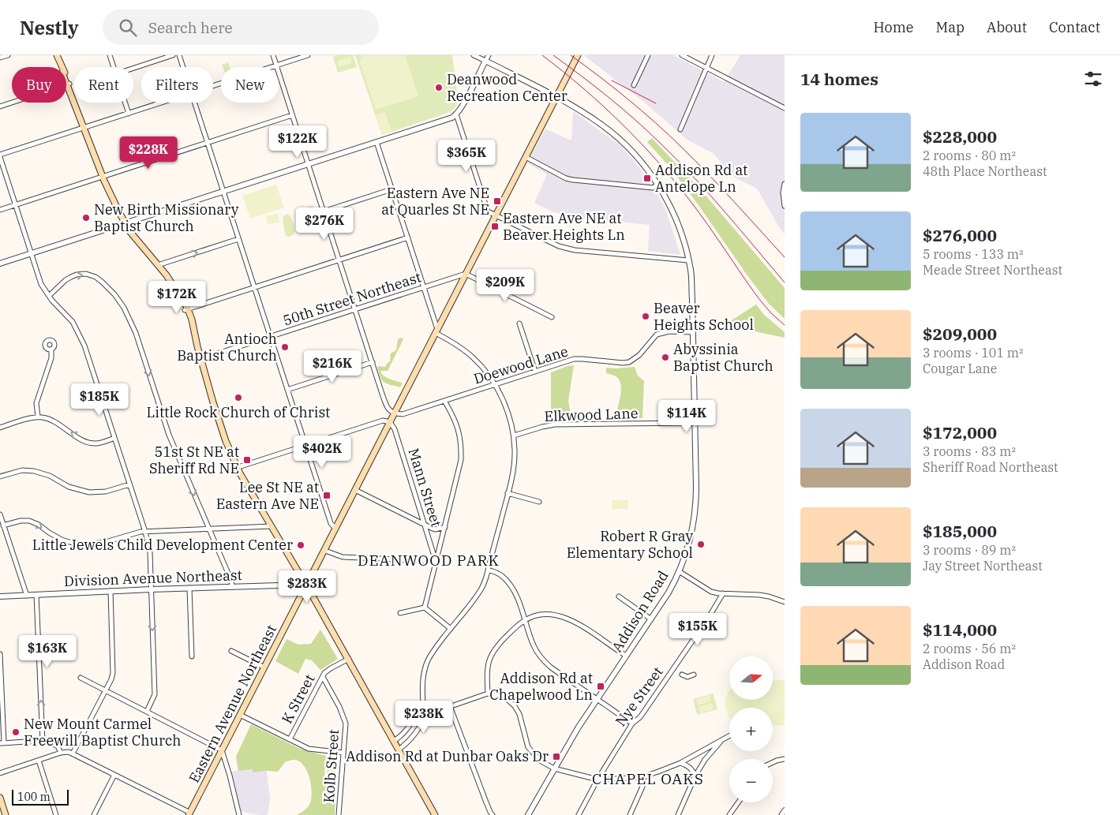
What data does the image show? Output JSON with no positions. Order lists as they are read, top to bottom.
{
  "streets": {
    "main road": ["Eastern Avenue Northeast"],
    "street": [
      "50th Street Northeast",
      "Doewood Lane",
      "Elkwood Lane",
      "Mann Street",
      "Division Avenue Northeast",
      "Addison Road",
      "Nye Street",
      "K Street",
      "Kolb Street"
    ]
  },
  "crossings": [
    ["50th Street Northeast", "Eastern Avenue Northeast"],
    ["Doewood Lane", "Addison Road"],
    ["Doewood Lane", "Eastern Avenue Northeast"],
    ["Elkwood Lane", "Addison Road"],
    ["Mann Street", "Eastern Avenue Northeast"],
    ["Division Avenue Northeast", "Eastern Avenue Northeast"],
    ["Addison Road", "Eastern Avenue Northeast"],
    ["K Street", "Kolb Street"]
  ],
  "districts": ["DEANWOOD PARK", "CHAPEL OAKS"],
  "places": {
    "other": [
      "Deanwood Recreation Center",
      "New Birth Missionary Baptist Church",
      "Beaver Heights School",
      "Antioch Baptist Church",
      "Abyssinia Baptist Church",
      "Little Rock Church of Christ",
      "Robert R Gray Elementary School",
      "Little Jewels Child Development Center",
      "New Mount Carmel Freewill Baptist Church"
    ],
    "transit": [
      "Addison Rd at Antelope Ln",
      "Eastern Ave NE at Quarles St NE",
      "Eastern Ave NE at Beaver Heights Ln",
      "51st St NE at Sheriff Rd NE",
      "Lee St NE at Eastern Ave NE",
      "Addison Rd at Chapelwood Ln",
      "Addison Rd at Dunbar Oaks Dr"
    ]
  },
  "scale_bar": "100 m",
  "north": "right",
  "page": {
    "header": "Nestly",
    "search": "Search here",
    "nav": [
      "Home",
      "Map",
      "About",
      "Contact"
    ],
    "heading": "14 homes",
    "chip": [
      "Buy",
      "Rent",
      "Filters",
      "New"
    ],
    "list": [
      {
        "name": "$228,000",
        "note": "2 rooms · 80 m² · 48th Place Northeast"
      },
      {
        "name": "$276,000",
        "note": "5 rooms · 133 m² · Meade Street Northeast"
      },
      {
        "name": "$209,000",
        "note": "3 rooms · 101 m² · Cougar Lane"
      },
      {
        "name": "$172,000",
        "note": "3 rooms · 83 m² · Sheriff Road Northeast"
      },
      {
        "name": "$185,000",
        "note": "3 rooms · 89 m² · Jay Street Northeast"
      },
      {
        "name": "$114,000",
        "note": "2 rooms · 56 m² · Addison Road"
      }
    ],
    "price": [
      "$122K",
      "$228K",
      "$365K",
      "$276K",
      "$209K",
      "$172K",
      "$216K",
      "$185K",
      "$114K",
      "$402K",
      "$283K",
      "$155K",
      "$163K",
      "$238K"
    ],
    "map_buttons": ["+", "−"],
    "scale": "100 m"
  }
}
